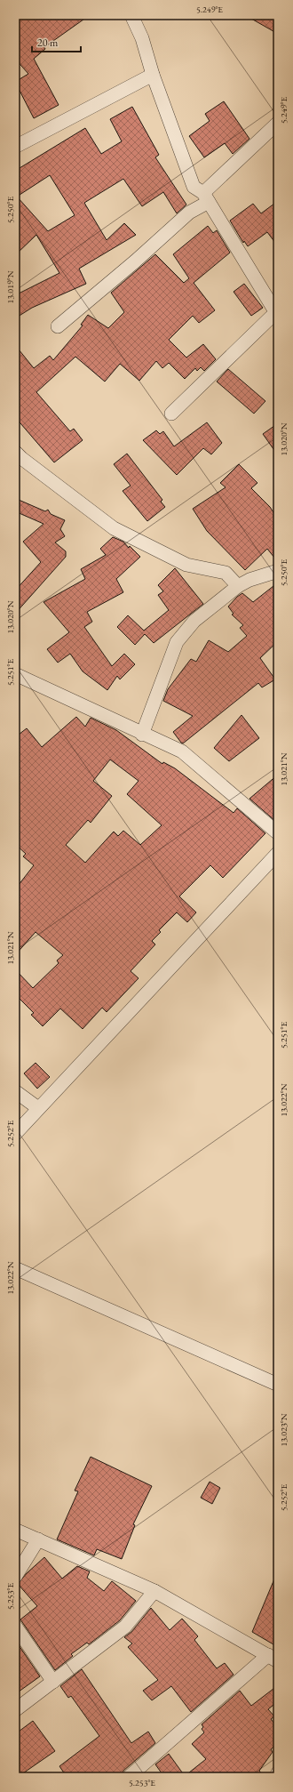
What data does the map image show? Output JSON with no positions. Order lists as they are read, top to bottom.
{
  "scale_bar": "20 m",
  "coordinates": [
    "5.249°E",
    "5.250°E",
    "13.019°N",
    "13.020°N",
    "5.251°E",
    "13.021°N",
    "13.022°N",
    "5.252°E",
    "13.023°N",
    "5.253°E"
  ]
}
